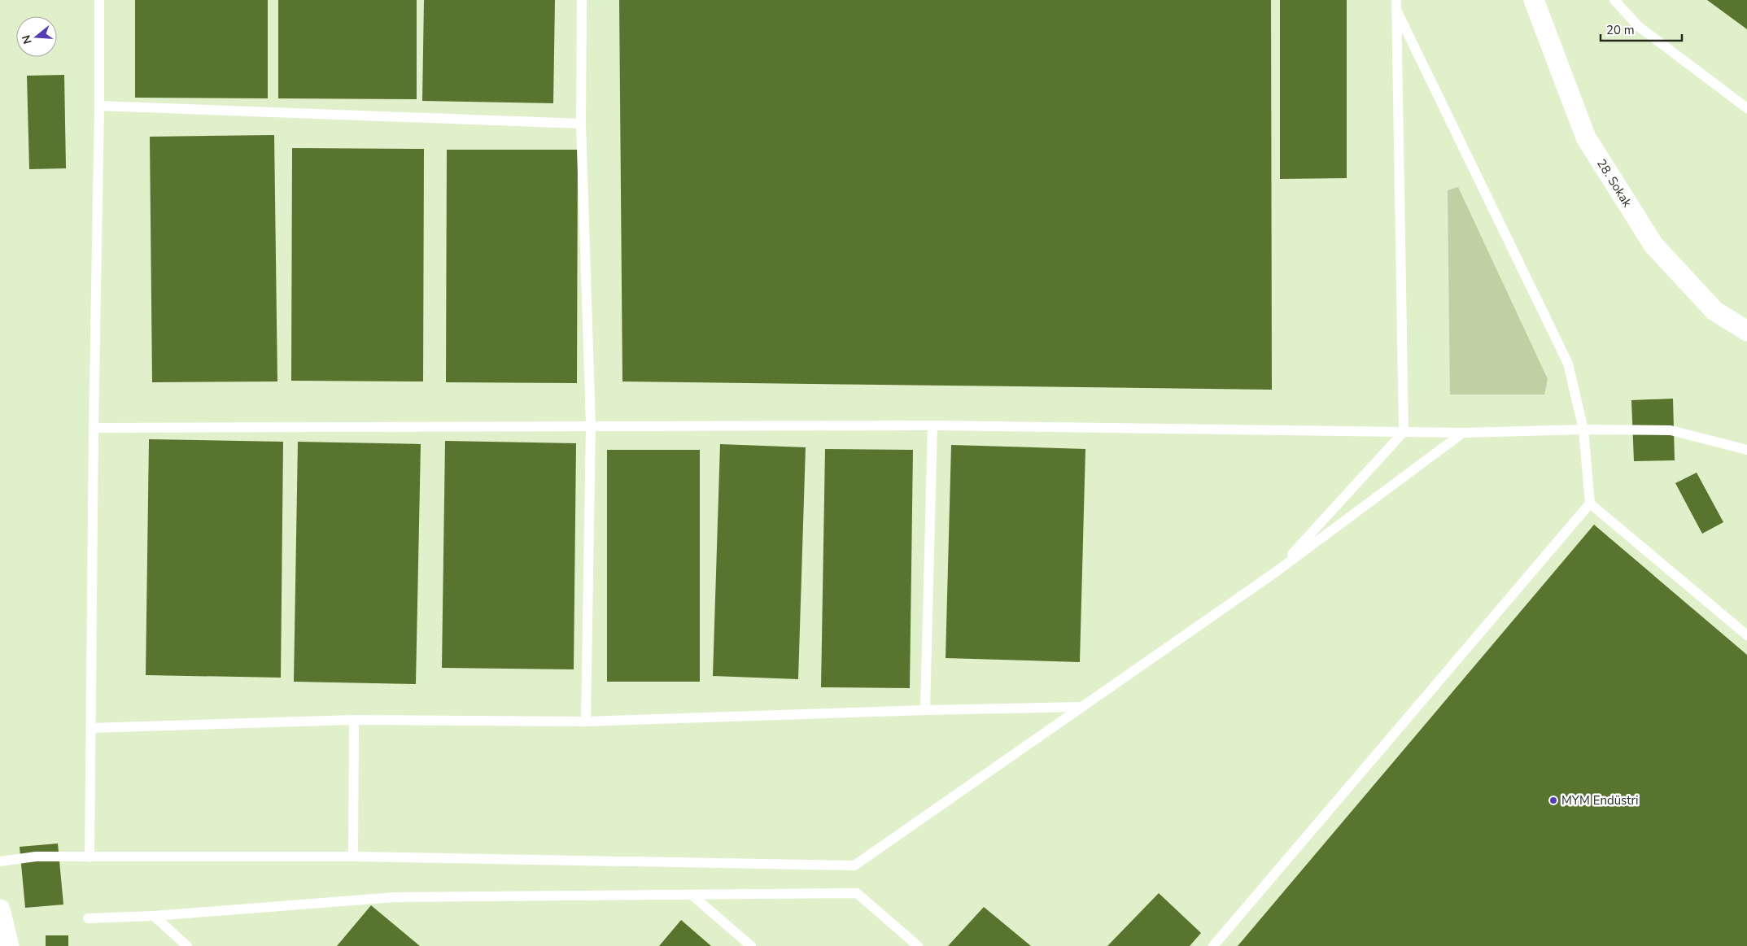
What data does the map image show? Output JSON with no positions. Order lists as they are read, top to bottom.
{
  "streets": {
    "street": ["28. Sokak"]
  },
  "places": ["MYM Endüstri"],
  "scale_bar": "20 m",
  "north": "left"
}
